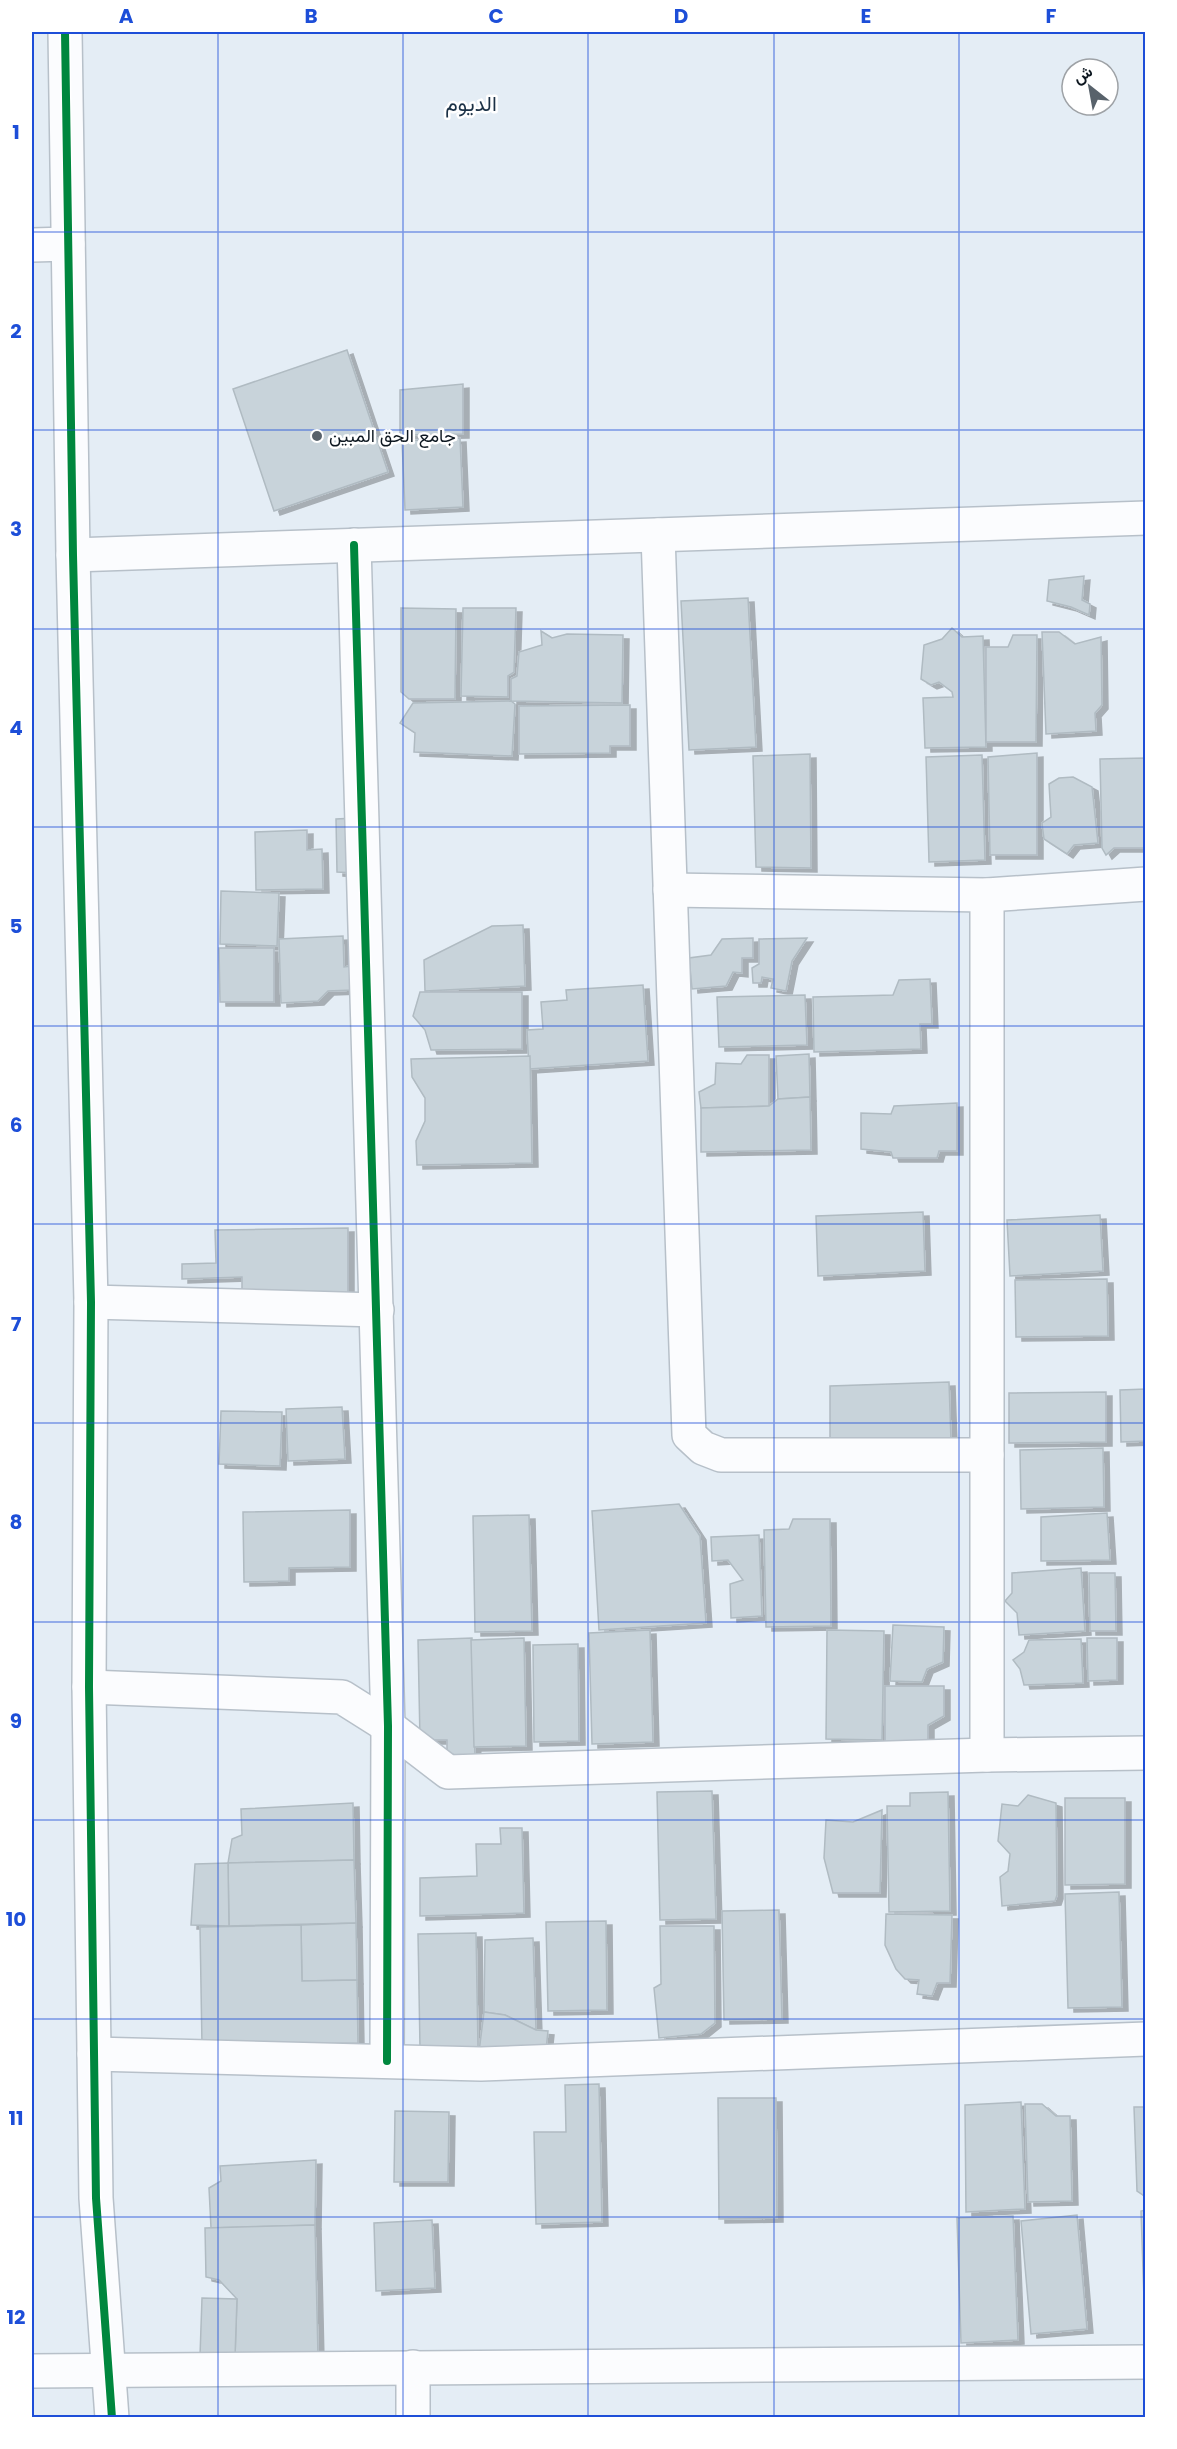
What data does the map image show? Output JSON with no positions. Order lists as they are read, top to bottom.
{
  "districts": ["الديوم"],
  "places": ["جامع الحق المبين"],
  "north": "top left",
  "grid": {
    "columns": [
      "A",
      "B",
      "C",
      "D",
      "E",
      "F"
    ],
    "rows": [
      "1",
      "2",
      "3",
      "4",
      "5",
      "6",
      "7",
      "8",
      "9",
      "10",
      "11",
      "12"
    ]
  }
}
